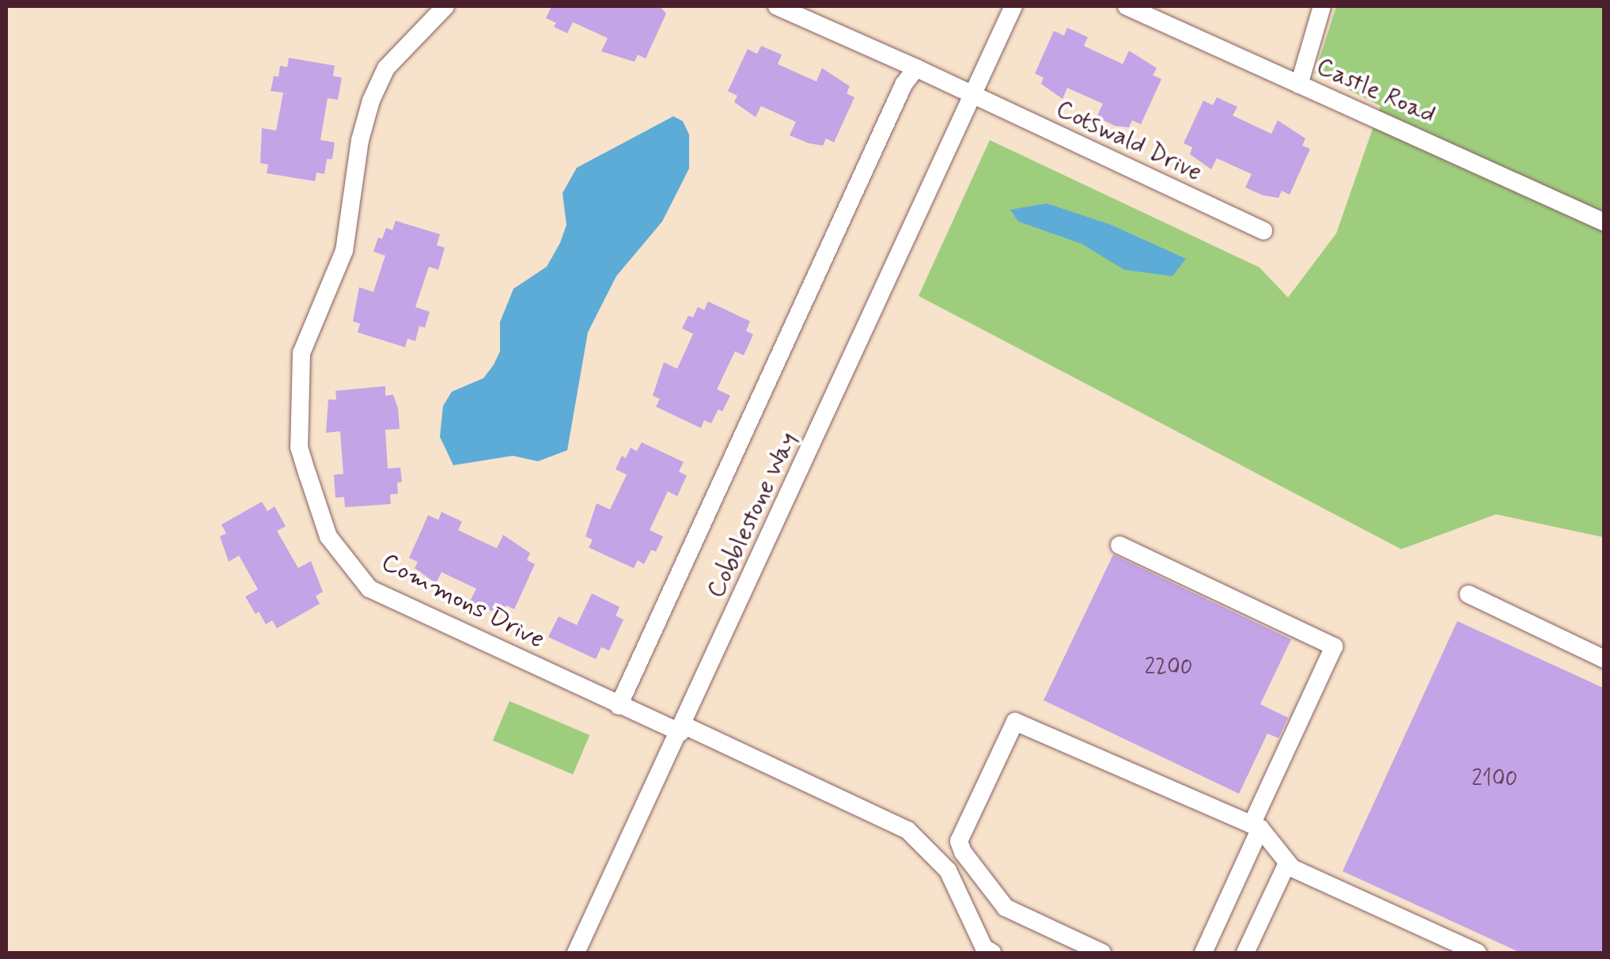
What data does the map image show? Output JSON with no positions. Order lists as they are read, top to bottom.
{
  "streets": {
    "street": [
      "Castle Road",
      "Cotswald Drive",
      "Cobblestone Way",
      "Commons Drive"
    ]
  },
  "crossings": [
    ["Cotswald Drive", "Cobblestone Way"],
    ["Cobblestone Way", "Commons Drive"]
  ],
  "house_numbers": ["2200", "2100"]
}
